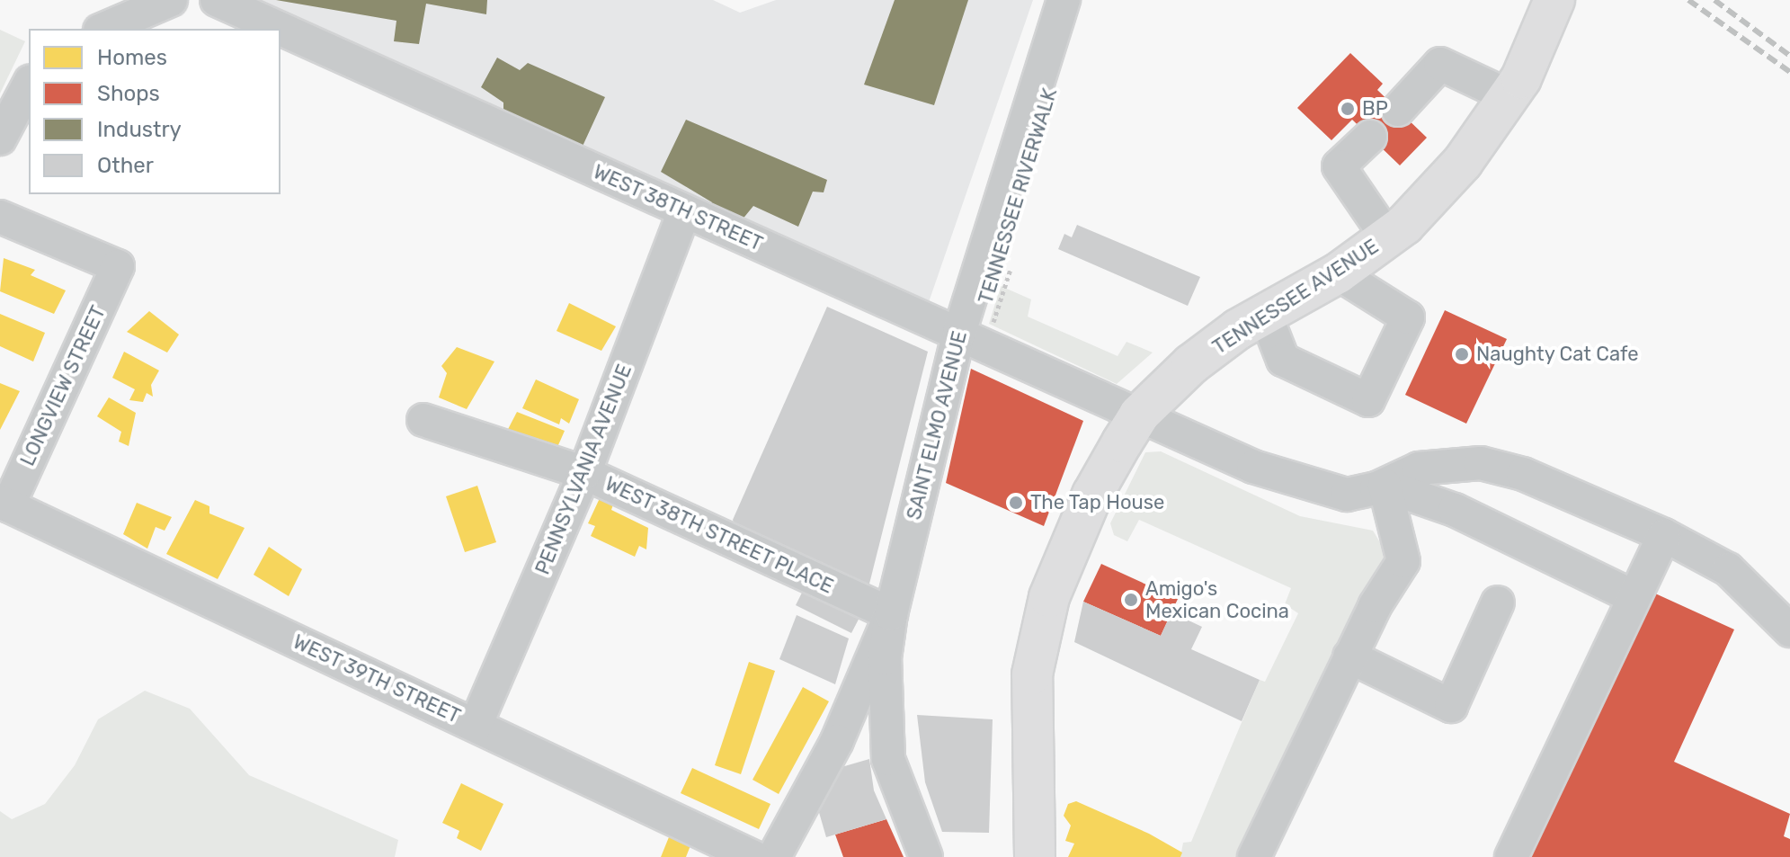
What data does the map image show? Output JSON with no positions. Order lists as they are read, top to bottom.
{
  "streets": {
    "main road": ["TENNESSEE AVENUE"],
    "street": [
      "WEST 38TH STREET",
      "LONGVIEW STREET",
      "SAINT ELMO AVENUE",
      "PENNSYLVANIA AVENUE",
      "WEST 38TH STREET PLACE",
      "WEST 39TH STREET"
    ],
    "path": ["TENNESSEE RIVERWALK"]
  },
  "crossings": [
    ["TENNESSEE RIVERWALK", "WEST 38TH STREET"],
    ["TENNESSEE RIVERWALK", "SAINT ELMO AVENUE"],
    ["WEST 38TH STREET", "TENNESSEE AVENUE"],
    ["WEST 38TH STREET", "SAINT ELMO AVENUE"],
    ["WEST 38TH STREET", "PENNSYLVANIA AVENUE"],
    ["LONGVIEW STREET", "WEST 39TH STREET"],
    ["SAINT ELMO AVENUE", "WEST 38TH STREET PLACE"],
    ["PENNSYLVANIA AVENUE", "WEST 38TH STREET PLACE"],
    ["PENNSYLVANIA AVENUE", "WEST 39TH STREET"]
  ],
  "places": [
    "BP",
    "Naughty Cat Cafe",
    "The Tap House",
    "Amigo's Mexican Cocina"
  ],
  "legend": [
    "Homes",
    "Shops",
    "Industry",
    "Other"
  ]
}
